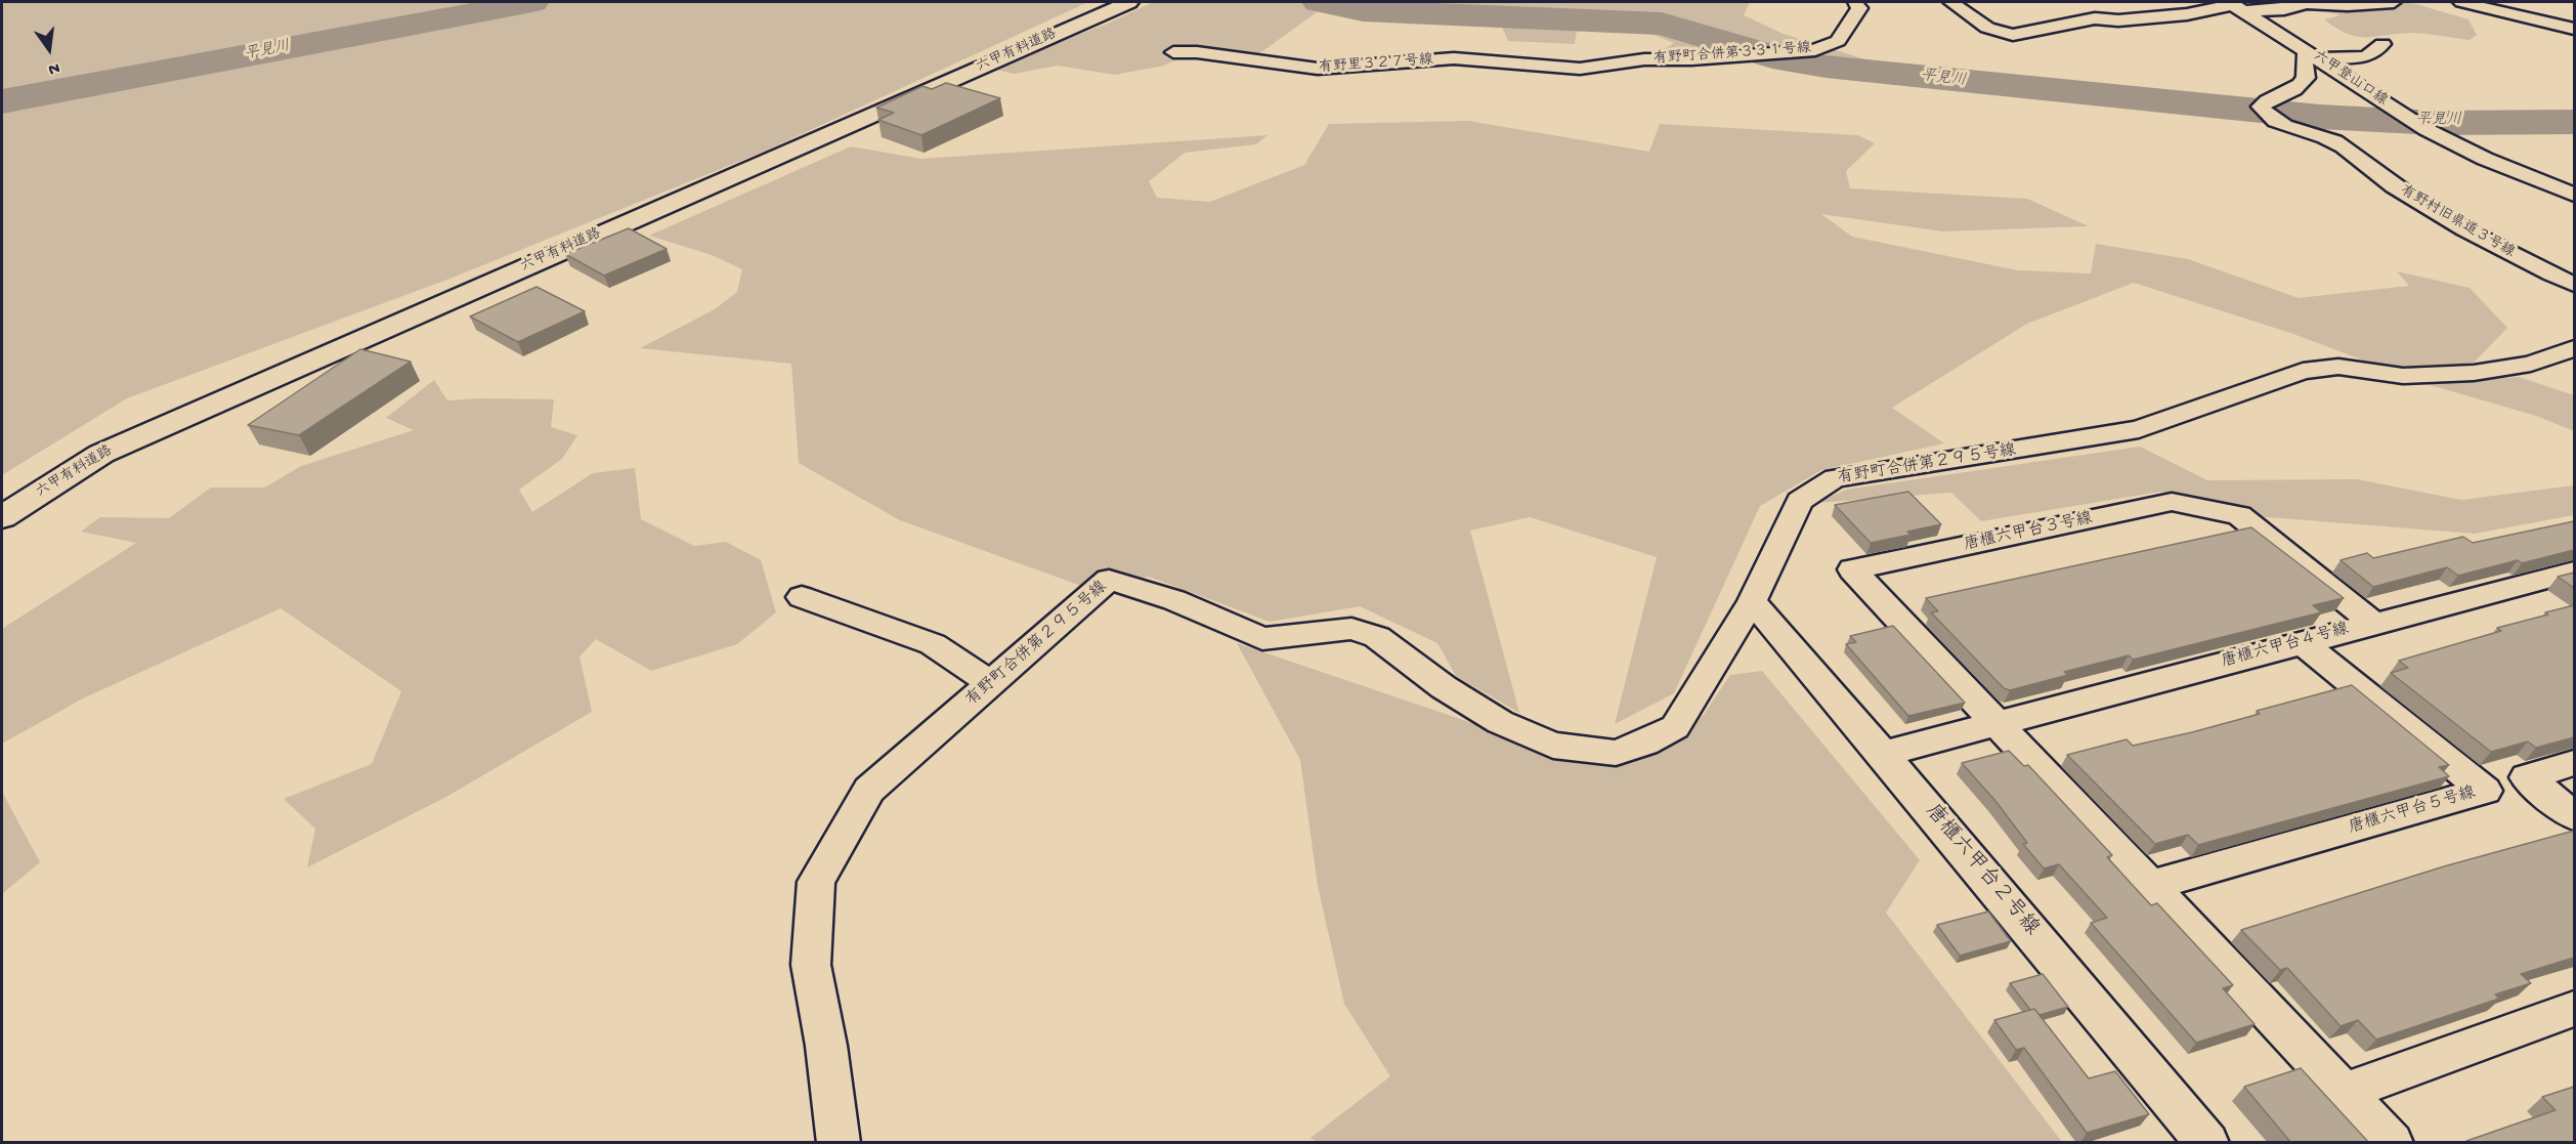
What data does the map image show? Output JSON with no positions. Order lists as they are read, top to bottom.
{
  "streets": {
    "main road": ["六甲有料道路"],
    "street": [
      "有野町合併第３３１号線",
      "有野里３２７号線",
      "六甲登山口線",
      "有野村旧県道３号線",
      "有野町合併第２９５号線",
      "唐櫃六甲台３号線",
      "唐櫃六甲台４号線",
      "唐櫃六甲台５号線",
      "唐櫃六甲台２号線"
    ]
  },
  "crossings": [
    ["有野町合併第３３１号線", "有野里３２７号線"],
    ["六甲登山口線", "有野村旧県道３号線"],
    ["有野町合併第２９５号線", "唐櫃六甲台２号線"],
    ["唐櫃六甲台３号線", "唐櫃六甲台４号線"],
    ["唐櫃六甲台４号線", "唐櫃六甲台５号線"],
    ["唐櫃六甲台４号線", "唐櫃六甲台２号線"]
  ],
  "water": ["平見川"],
  "north": "bottom"
}
